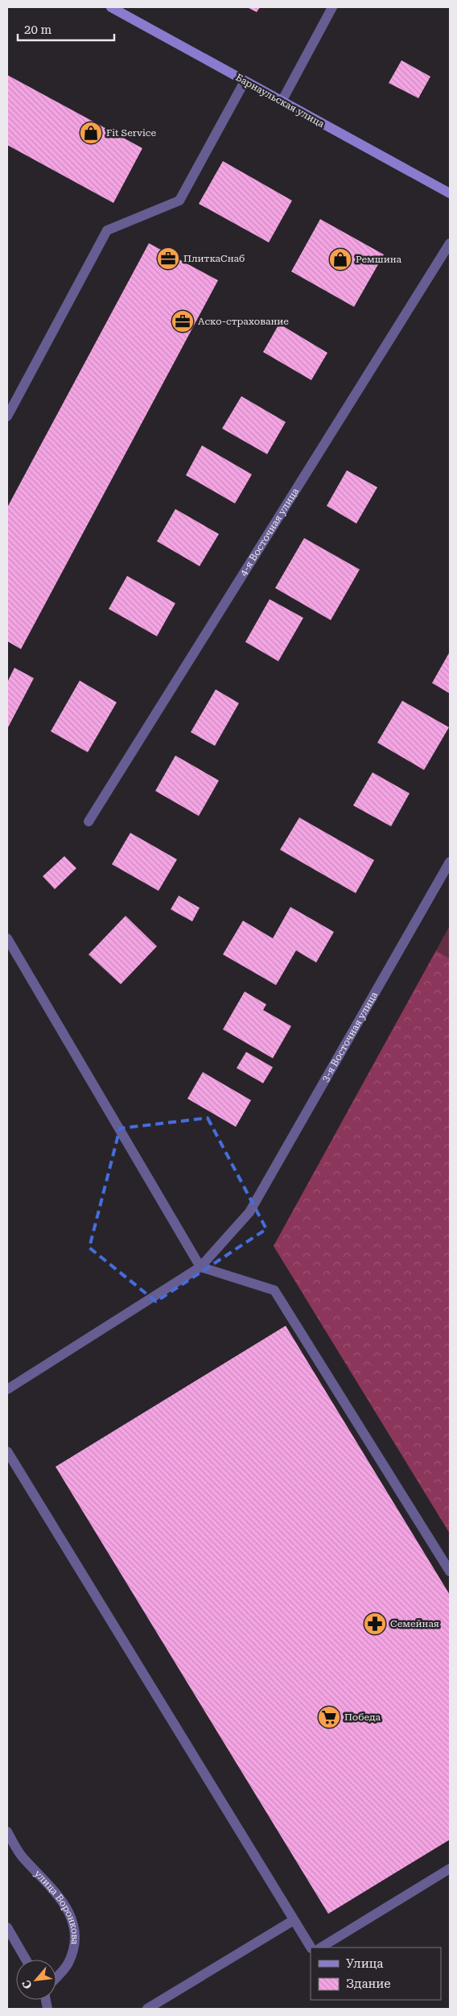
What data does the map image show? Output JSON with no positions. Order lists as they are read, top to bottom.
{
  "streets": {
    "main road": ["Барнаульская улица"],
    "street": ["4-я Восточная улица", "3-я Восточная улица", "улица Воронкова"]
  },
  "places": {
    "shop": ["Fit Service", "Ремшина"],
    "office": ["ПлиткаСнаб", "Аско-страхование"],
    "pharmacy": ["Семейная"],
    "supermarket": ["Победа"]
  },
  "legend": ["Улица", "Здание"],
  "scale_bar": "20 m",
  "north": "bottom left"
}
